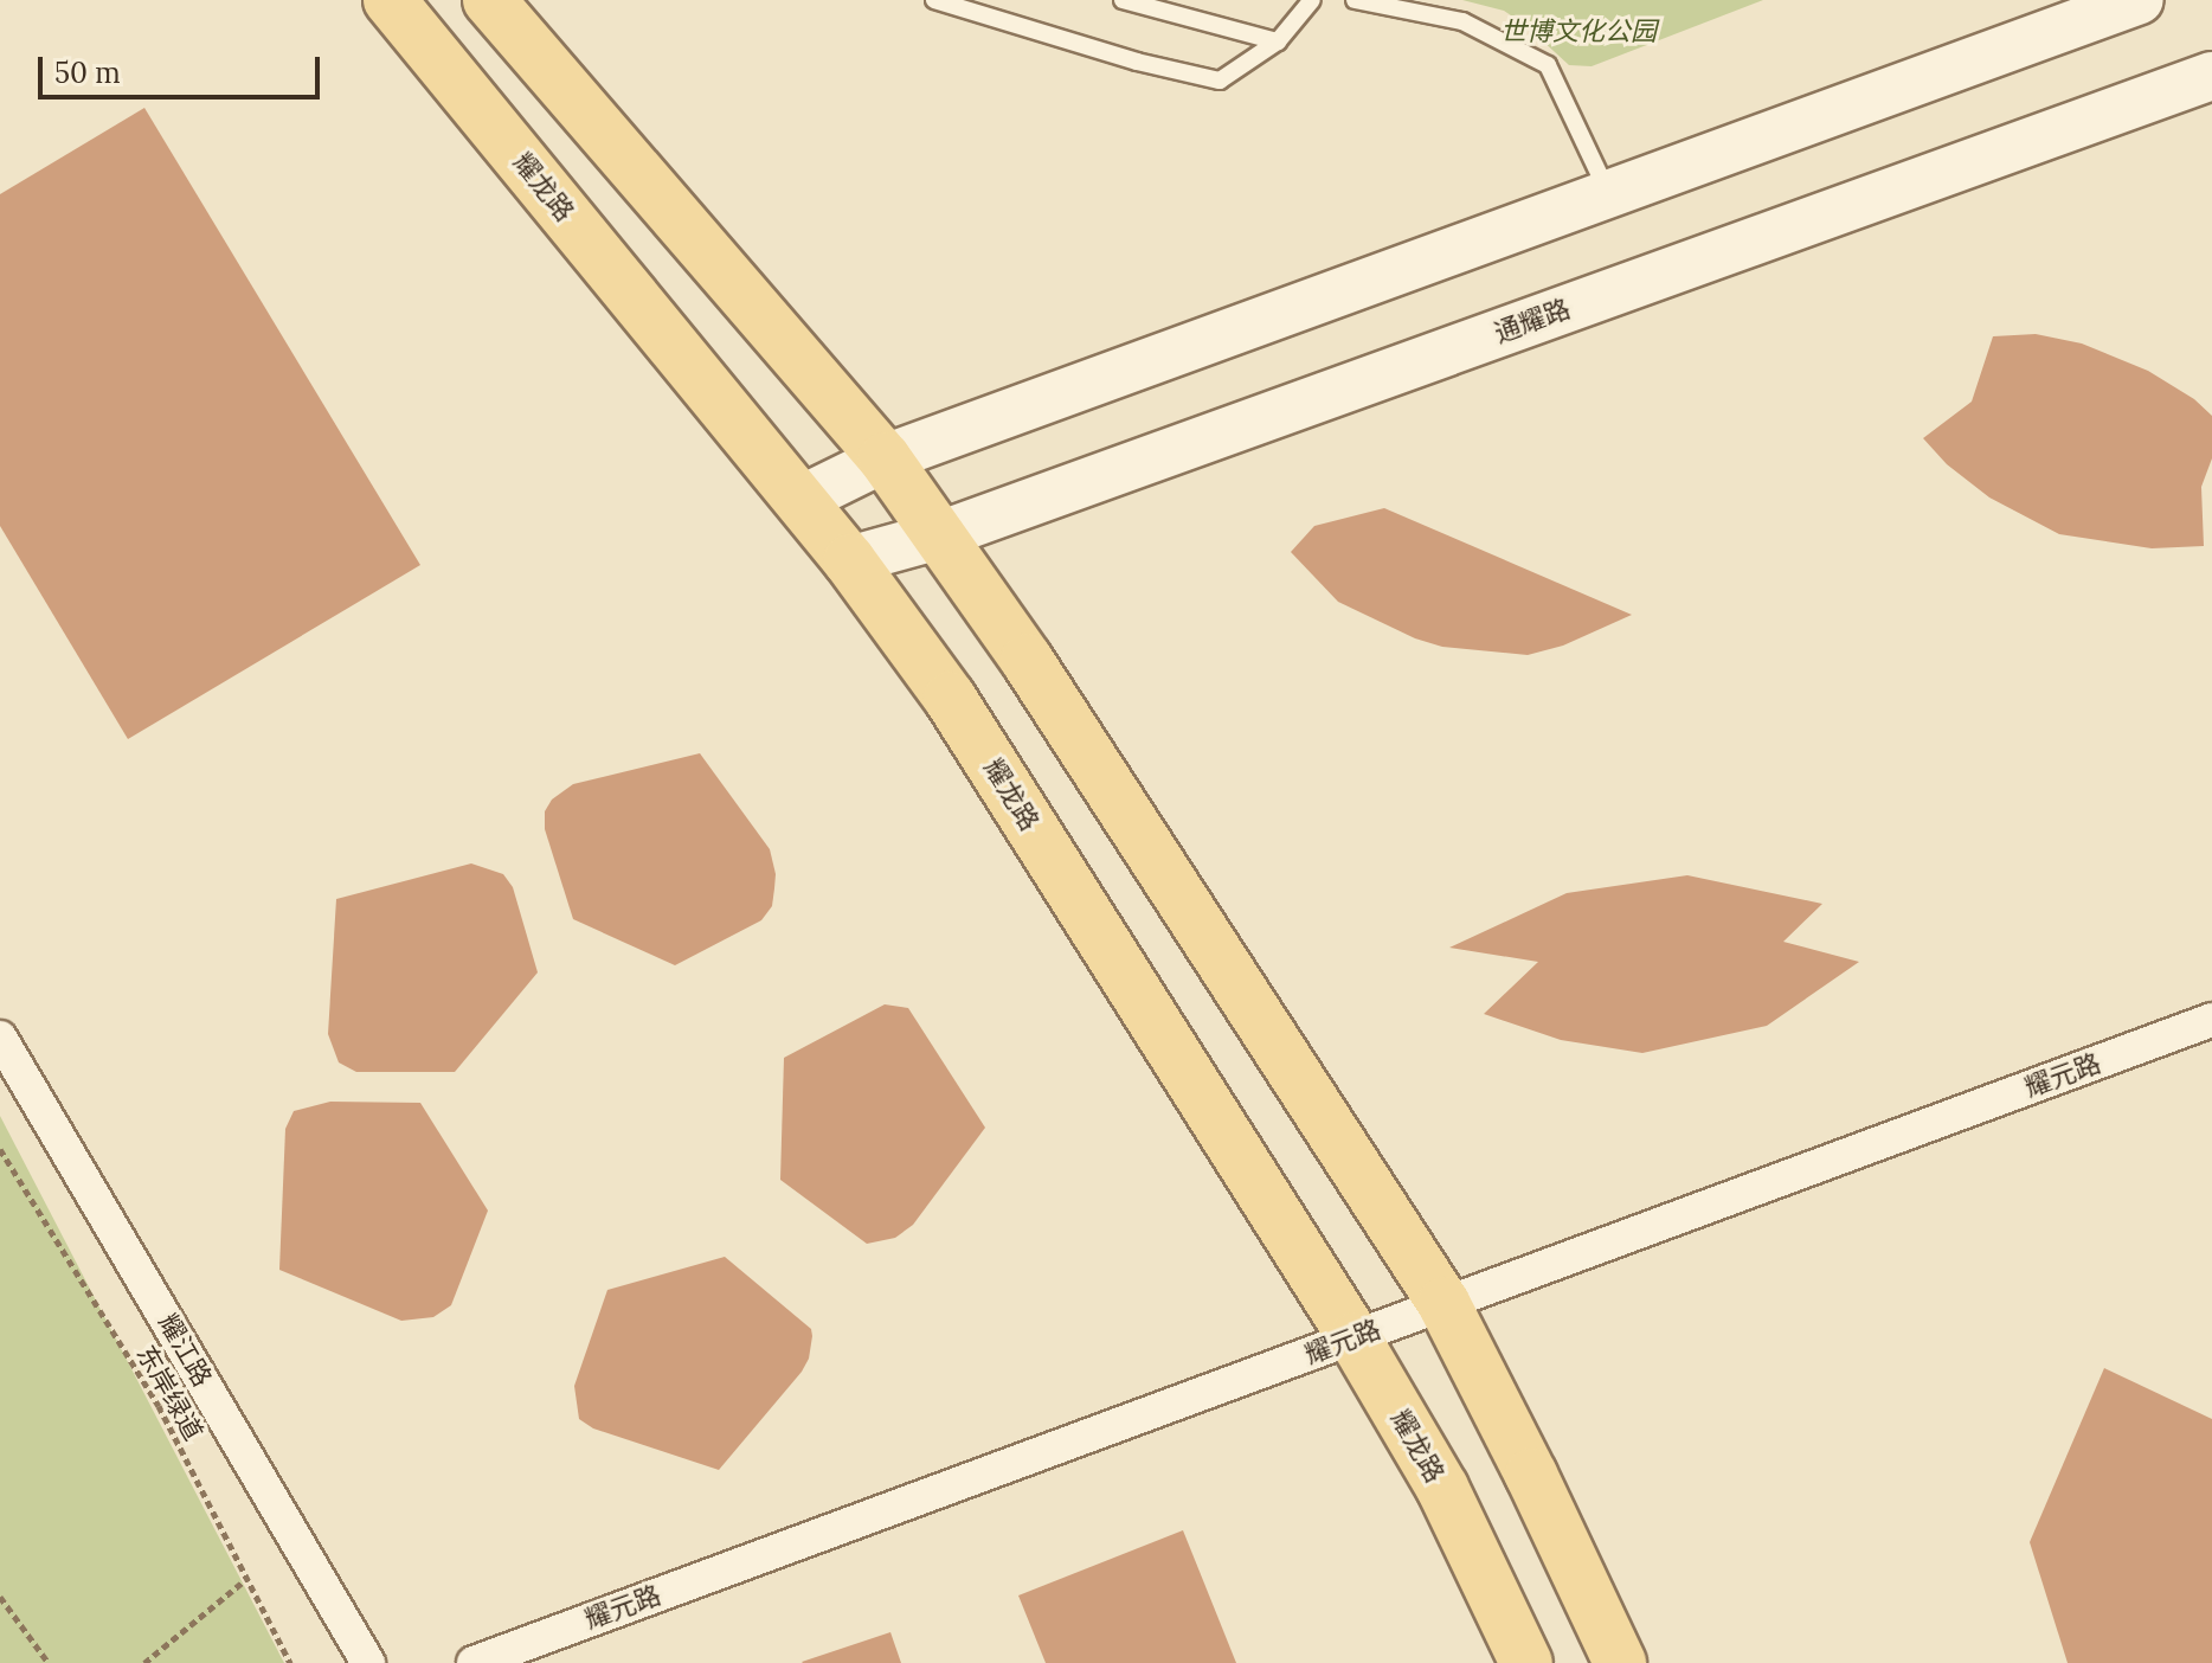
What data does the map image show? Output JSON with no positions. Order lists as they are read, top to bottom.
{
  "streets": {
    "main road": ["耀龙路"],
    "street": ["通耀路", "耀元路", "耀江路"],
    "path": ["东岸绿道"]
  },
  "crossings": [
    ["耀龙路", "通耀路"],
    ["耀龙路", "耀元路"]
  ],
  "parks": ["世博文化公园"],
  "scale_bar": "50 m"
}
